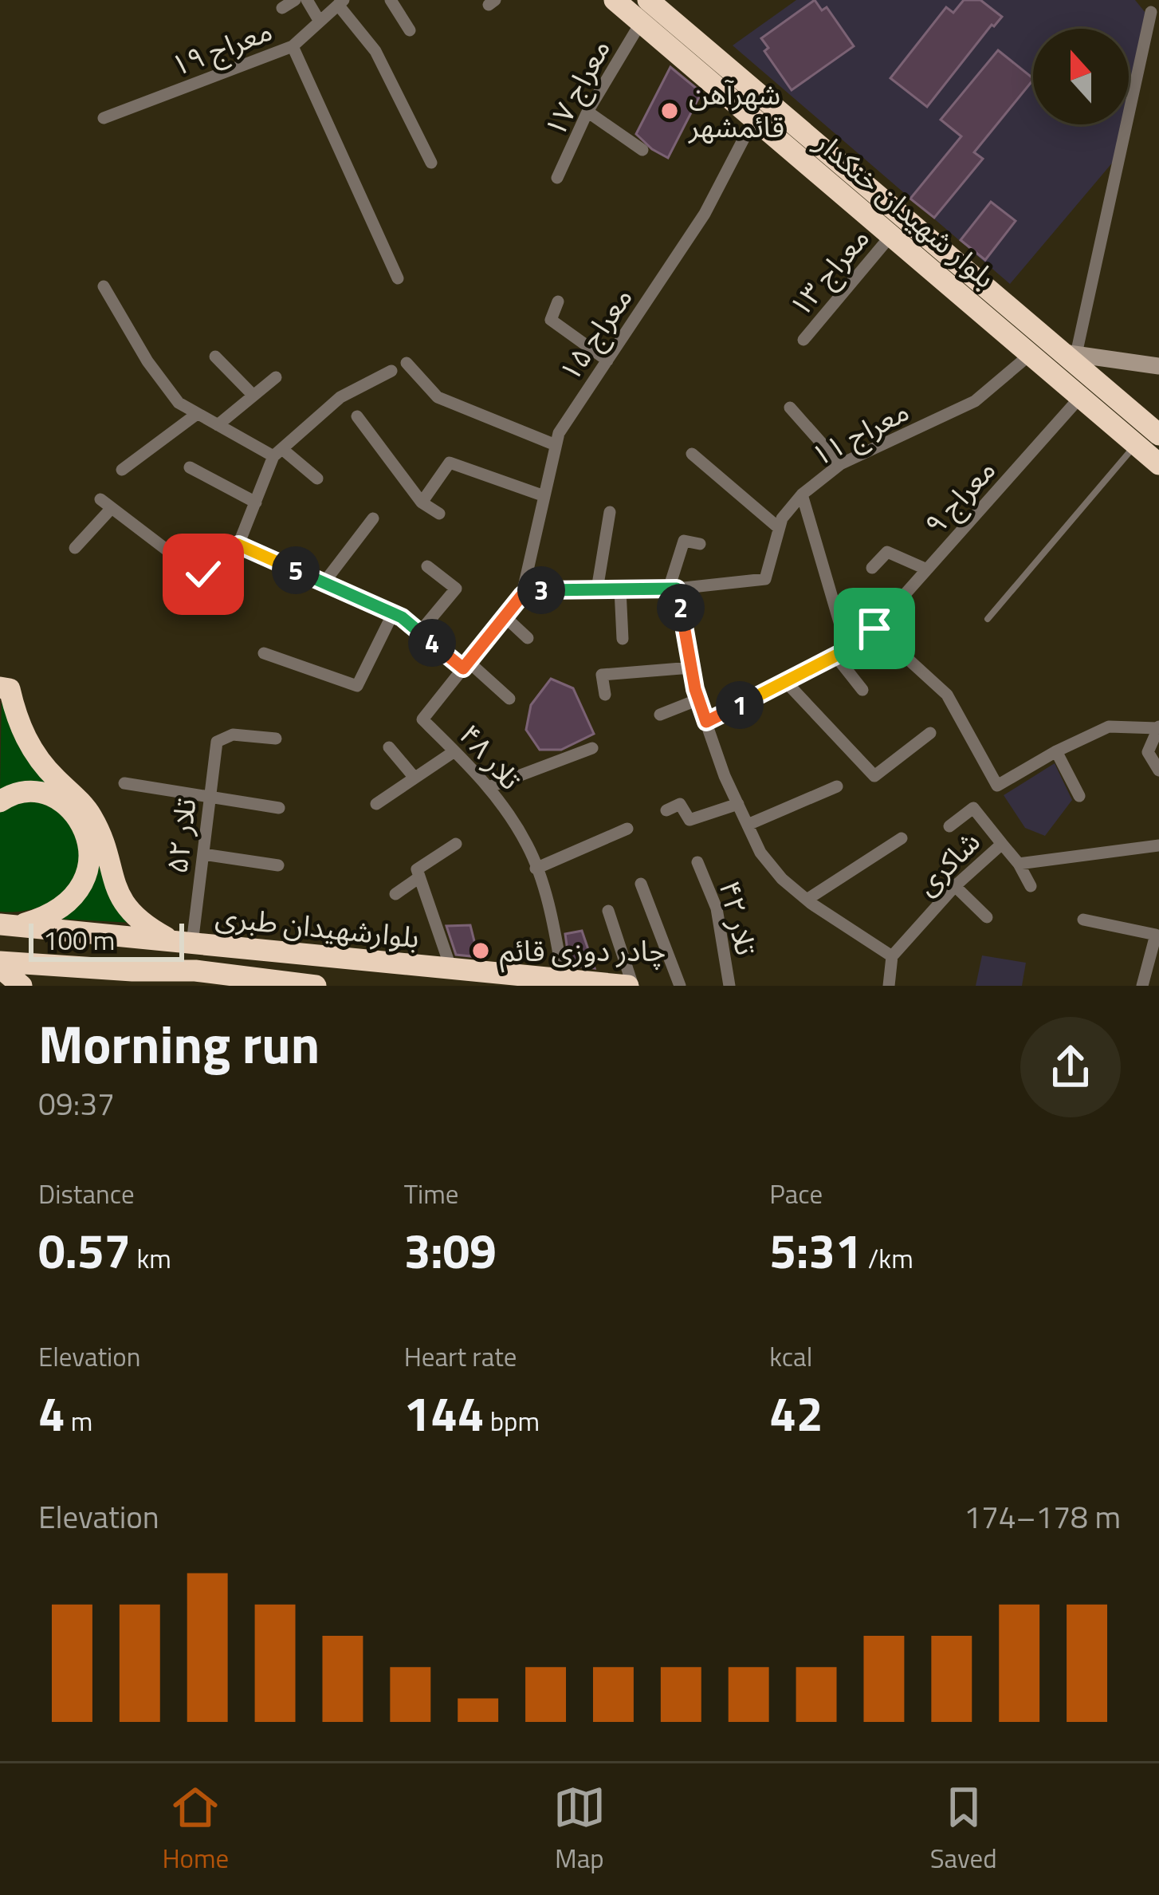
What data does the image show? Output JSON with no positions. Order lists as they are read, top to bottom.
{
  "streets": {
    "highway": ["بلوار شهیدان خنکدار", "بلوارشهیدان طبری"],
    "street": [
      "معراج ۱۹",
      "معراج ۱۷",
      "معراج ۱۳",
      "معراج ۱۵",
      "معراج ۱۱",
      "معراج ۹",
      "تلار ۴۸",
      "تلار ۵۲",
      "شاکری",
      "تلار ۴۲"
    ]
  },
  "crossings": [
    ["معراج ۱۷", "بلوار شهیدان خنکدار"],
    ["بلوار شهیدان خنکدار", "معراج ۱۳"],
    ["بلوار شهیدان خنکدار", "معراج ۱۵"],
    ["بلوار شهیدان خنکدار", "معراج ۱۱"],
    ["بلوار شهیدان خنکدار", "معراج ۹"],
    ["معراج ۱۵", "معراج ۱۱"],
    ["معراج ۱۵", "تلار ۴۸"],
    ["معراج ۱۱", "تلار ۴۸"],
    ["تلار ۴۸", "بلوارشهیدان طبری"],
    ["تلار ۵۲", "بلوارشهیدان طبری"]
  ],
  "places": ["شهرآهن قائمشهر", "چادر دوزی قائم"],
  "scale_bar": "100 m",
  "north": "top",
  "page": {
    "pins": [
      "5",
      "3",
      "2",
      "4",
      "1"
    ],
    "scale": "100 m",
    "heading": ["Morning run", "09:37"],
    "stats": [
      ["Distance", "0.57 km"],
      ["Time", "3:09"],
      ["Pace", "5:31 /km"],
      ["Elevation", "4 m"],
      ["Heart rate", "144 bpm"],
      ["kcal", "42"]
    ],
    "chart": ["Elevation", "174–178 m"],
    "tabs": ["Home", "Map", "Saved"]
  }
}
